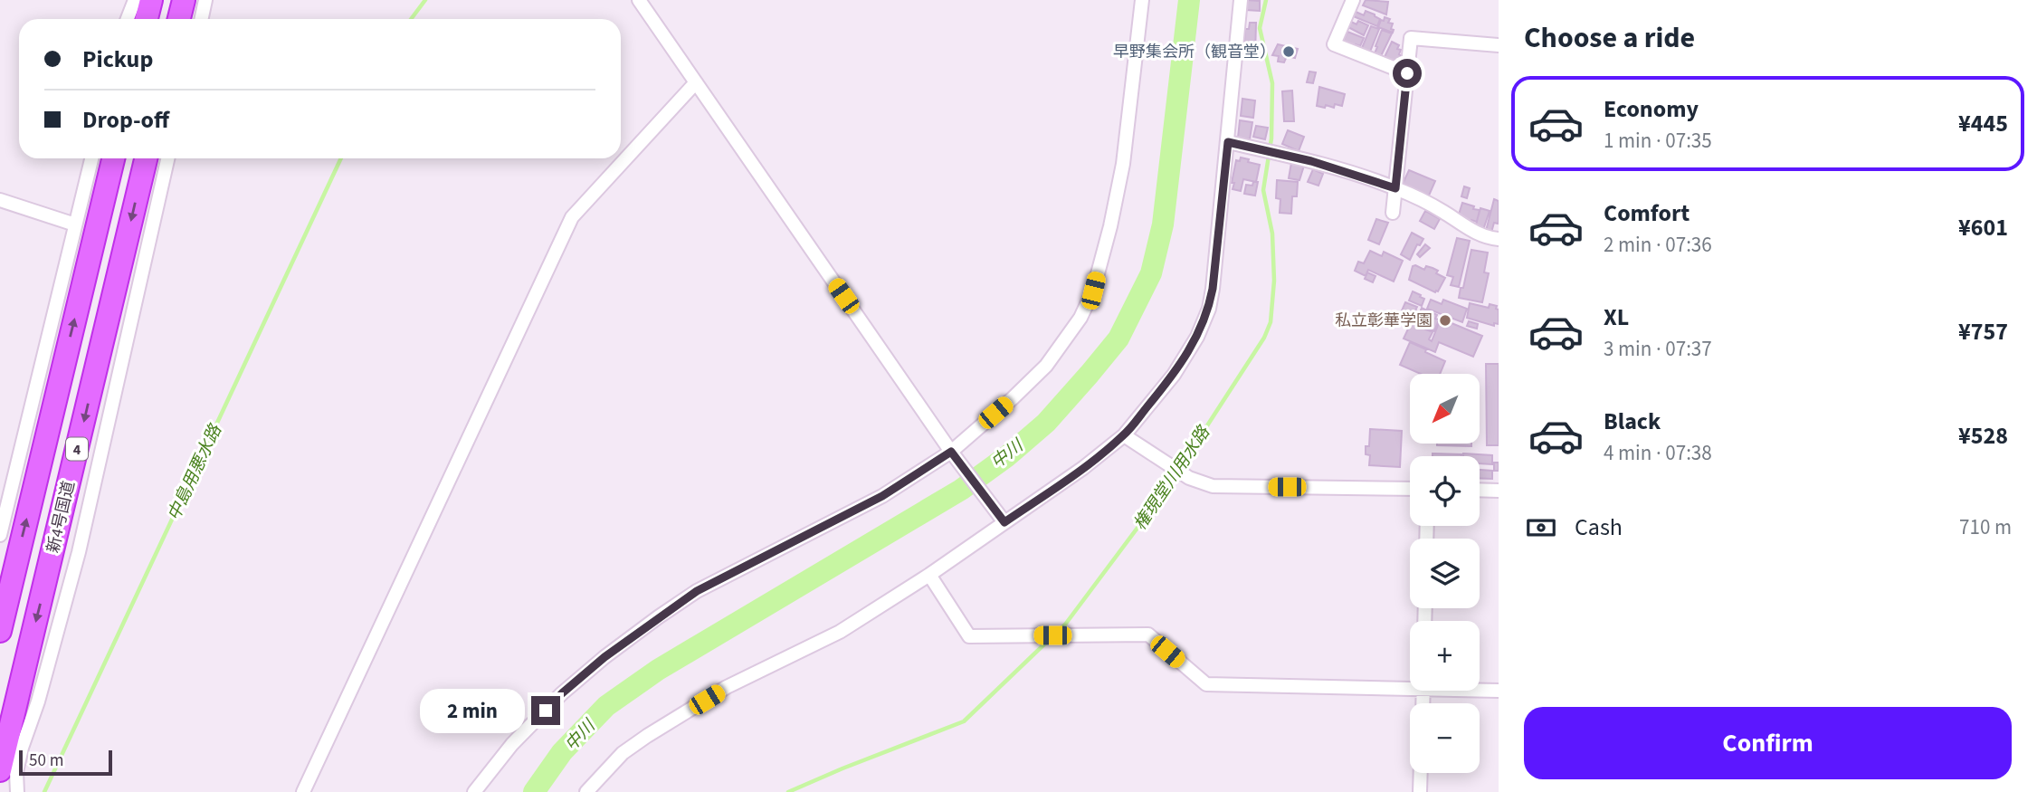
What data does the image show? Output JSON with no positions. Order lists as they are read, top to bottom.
{
  "streets": {
    "highway": ["4", "新4号国道"]
  },
  "water": ["中川", "中島用悪水路", "権現堂川用水路"],
  "places": ["早野集会所（観音堂）", "私立彰華学園"],
  "scale_bar": "50 m",
  "north": "bottom left",
  "page": {
    "heading": "Choose a ride",
    "banner": ["Pickup", "Drop-off"],
    "list": [
      {
        "name": "Economy",
        "note": "1 min · 07:35",
        "value": "¥445"
      },
      {
        "name": "Comfort",
        "note": "2 min · 07:36",
        "value": "¥601"
      },
      {
        "name": "XL",
        "note": "3 min · 07:37",
        "value": "¥757"
      },
      {
        "name": "Black",
        "note": "4 min · 07:38",
        "value": "¥528"
      }
    ],
    "map_buttons": ["+", "−"],
    "pay": ["Cash", "710 m"],
    "bubble": "2 min",
    "buttons": "Confirm",
    "scale": "50 m"
  }
}
